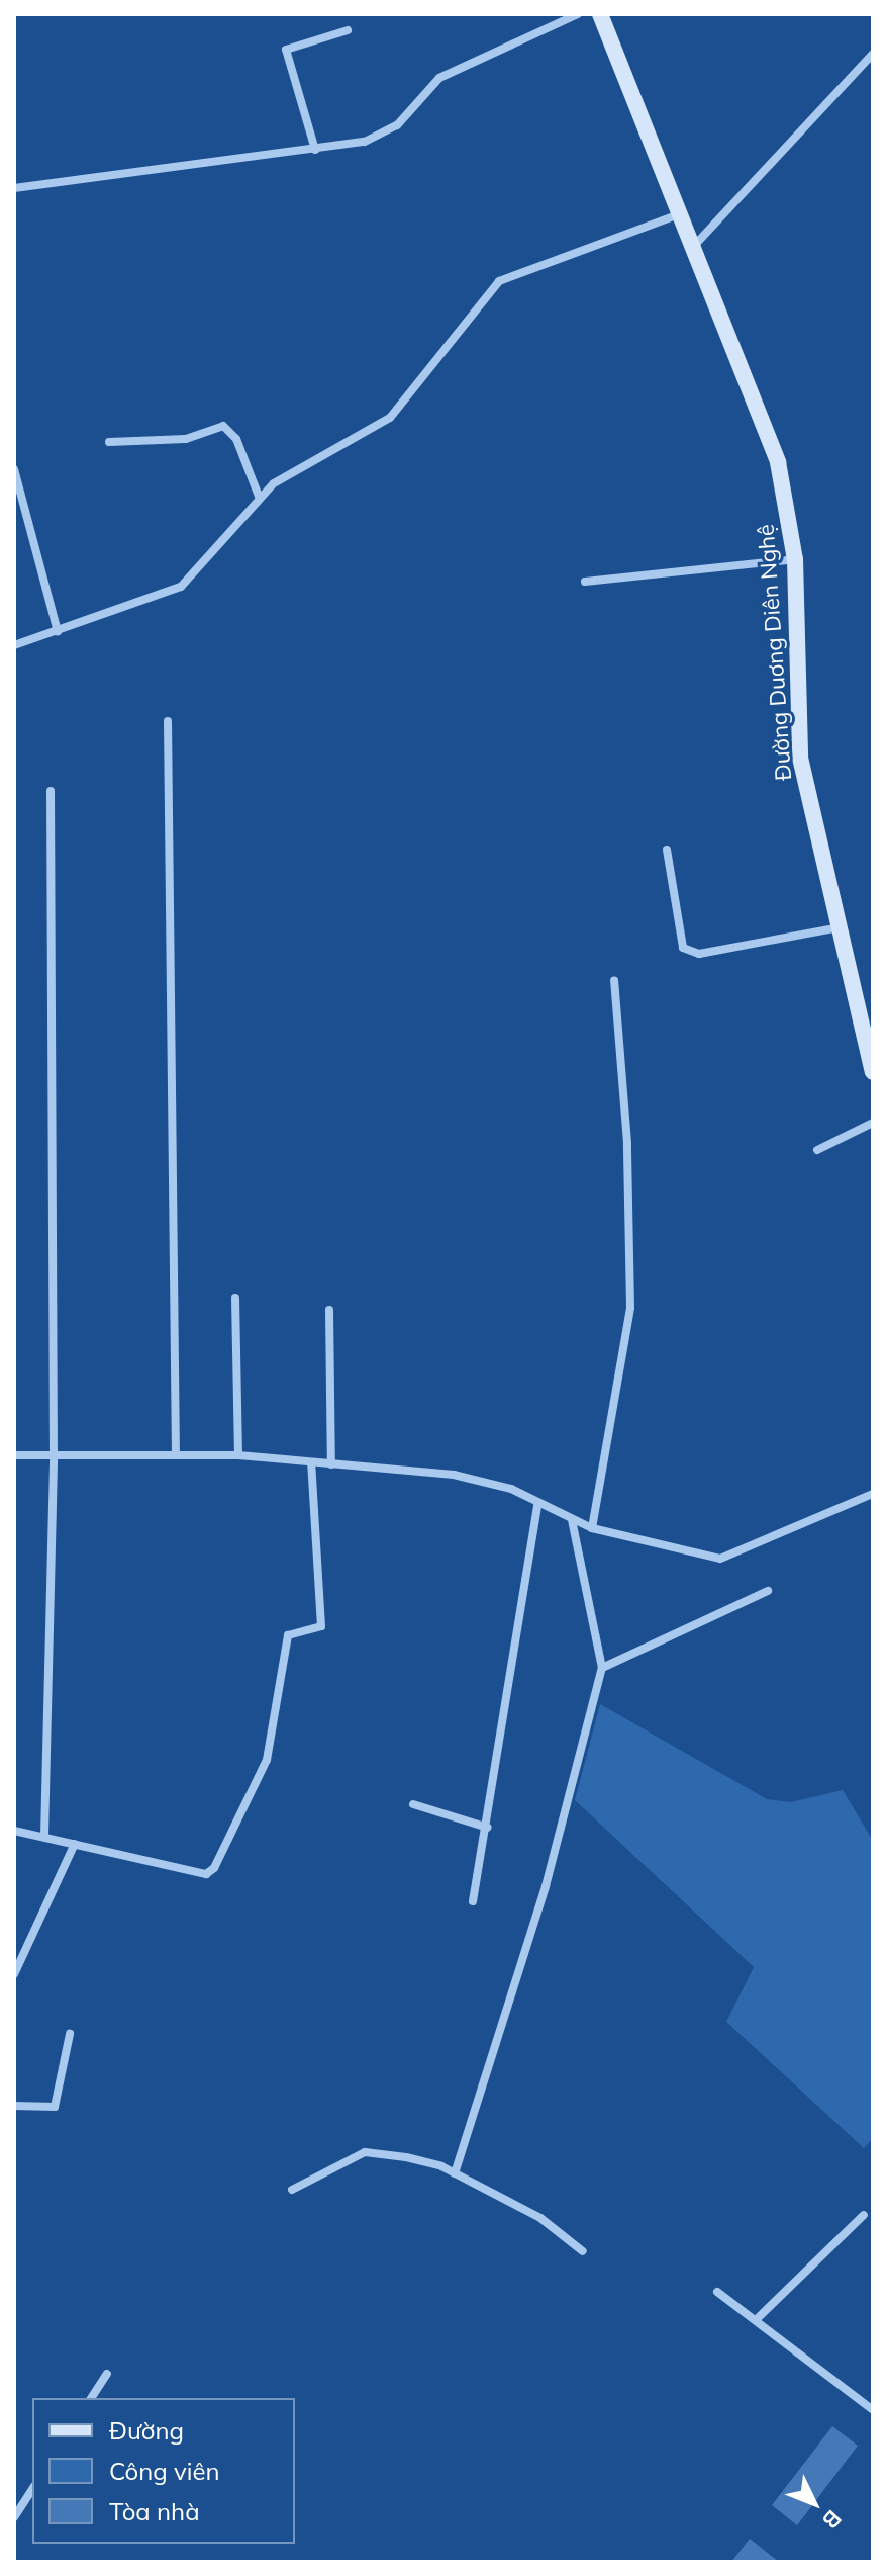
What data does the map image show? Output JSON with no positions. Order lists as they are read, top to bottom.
{
  "streets": {
    "street": ["Đường Duơng Diên Nghệ"]
  },
  "legend": ["Đường", "Công viên", "Tòa nhà"],
  "north": "bottom right"
}
